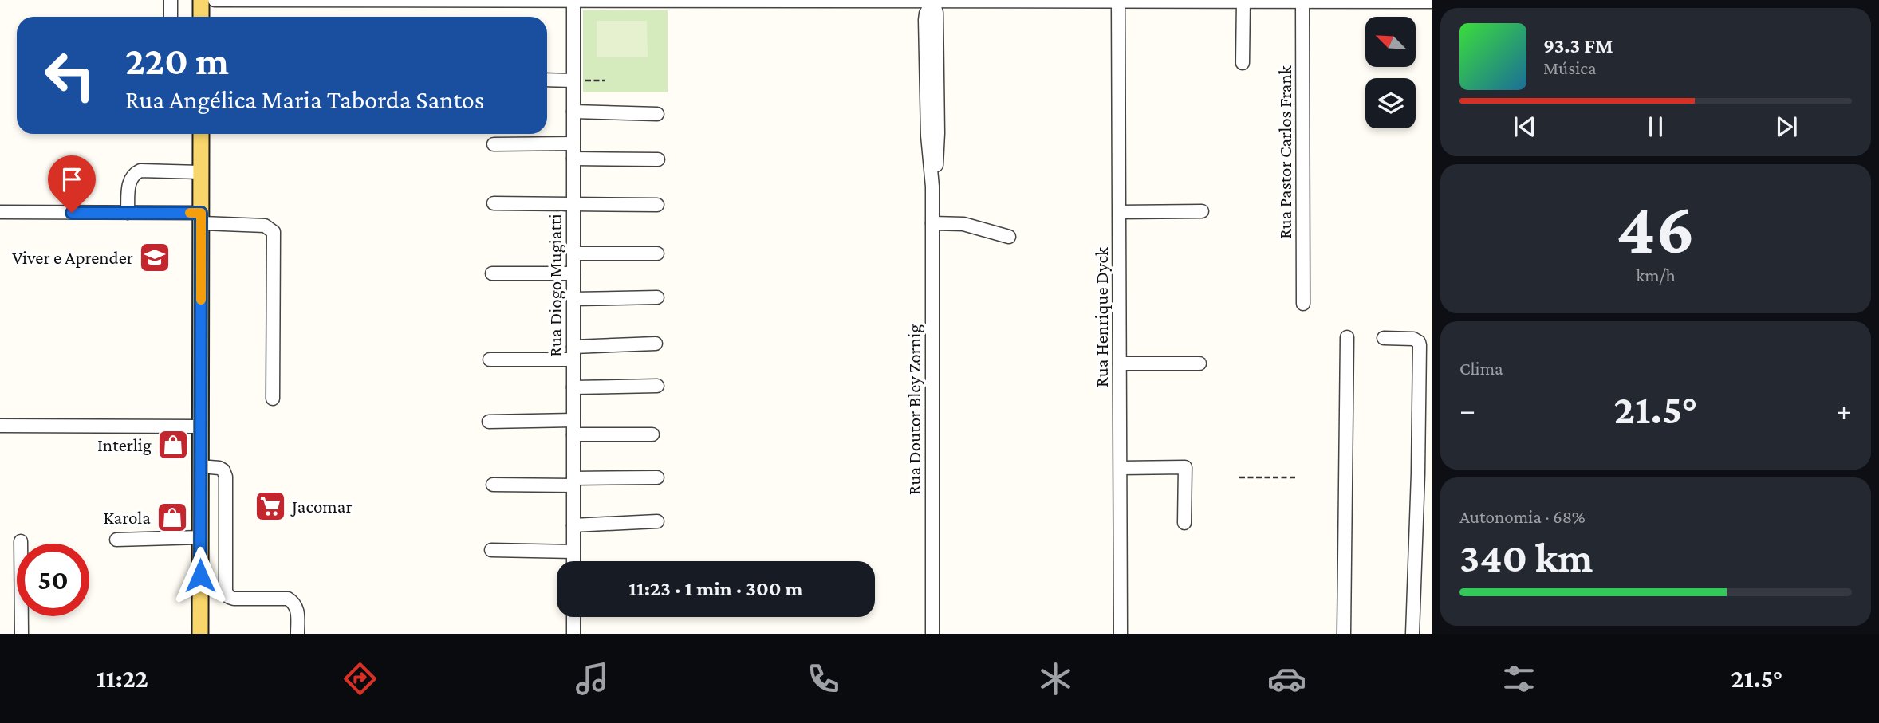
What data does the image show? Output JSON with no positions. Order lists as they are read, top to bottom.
{
  "streets": {
    "street": [
      "Rua Pastor Carlos Frank",
      "Rua Diogo Mugiatti",
      "Rua Henrique Dyck",
      "Rua Doutor Bley Zornig"
    ]
  },
  "places": {
    "school or university": ["Viver e Aprender"],
    "shop": ["Interlig", "Karola"],
    "supermarket": ["Jacomar"]
  },
  "north": "top left",
  "page": {
    "turn": ["220 m", "Rua Angélica Maria Taborda Santos"],
    "song": ["93.3 FM", "Música"],
    "tile": [
      ["46", "km/h"],
      "Clima",
      ["Autonomia · 68%", "340 km"]
    ],
    "heat": ["−", "21.5°", "+"],
    "limit": "50",
    "trip": "11:23 · 1 min · 300 m",
    "tabs": ["11:22", "21.5°"]
  }
}
